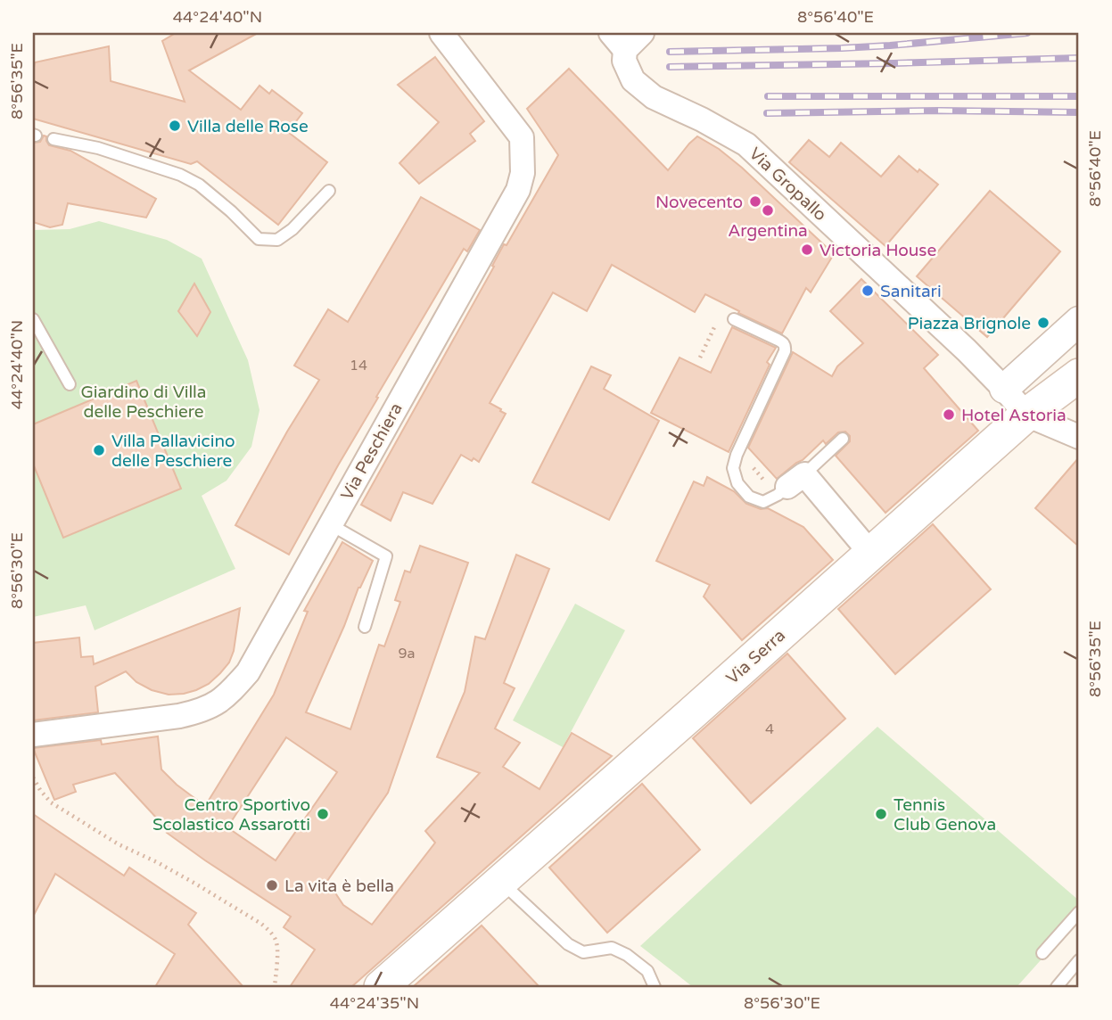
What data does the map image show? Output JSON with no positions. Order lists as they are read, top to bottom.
{
  "streets": {
    "main road": ["Via Serra"],
    "street": ["Via Gropallo", "Via Peschiera"]
  },
  "parks": ["Giardino di Villa delle Peschiere"],
  "places": [
    "Villa delle Rose",
    "Novecento",
    "Argentina",
    "Victoria House",
    "Sanitari",
    "Piazza Brignole",
    "Hotel Astoria",
    "Villa Pallavicino delle Peschiere",
    "Centro Sportivo Scolastico Assarotti",
    "Tennis Club Genova",
    "La vita è bella"
  ],
  "house_numbers": ["14", "9a", "4"],
  "coordinates": [
    "44°24'40\"N",
    "8°56'40\"E",
    "8°56'35\"E",
    "8°56'30\"E",
    "44°24'35\"N"
  ]
}
